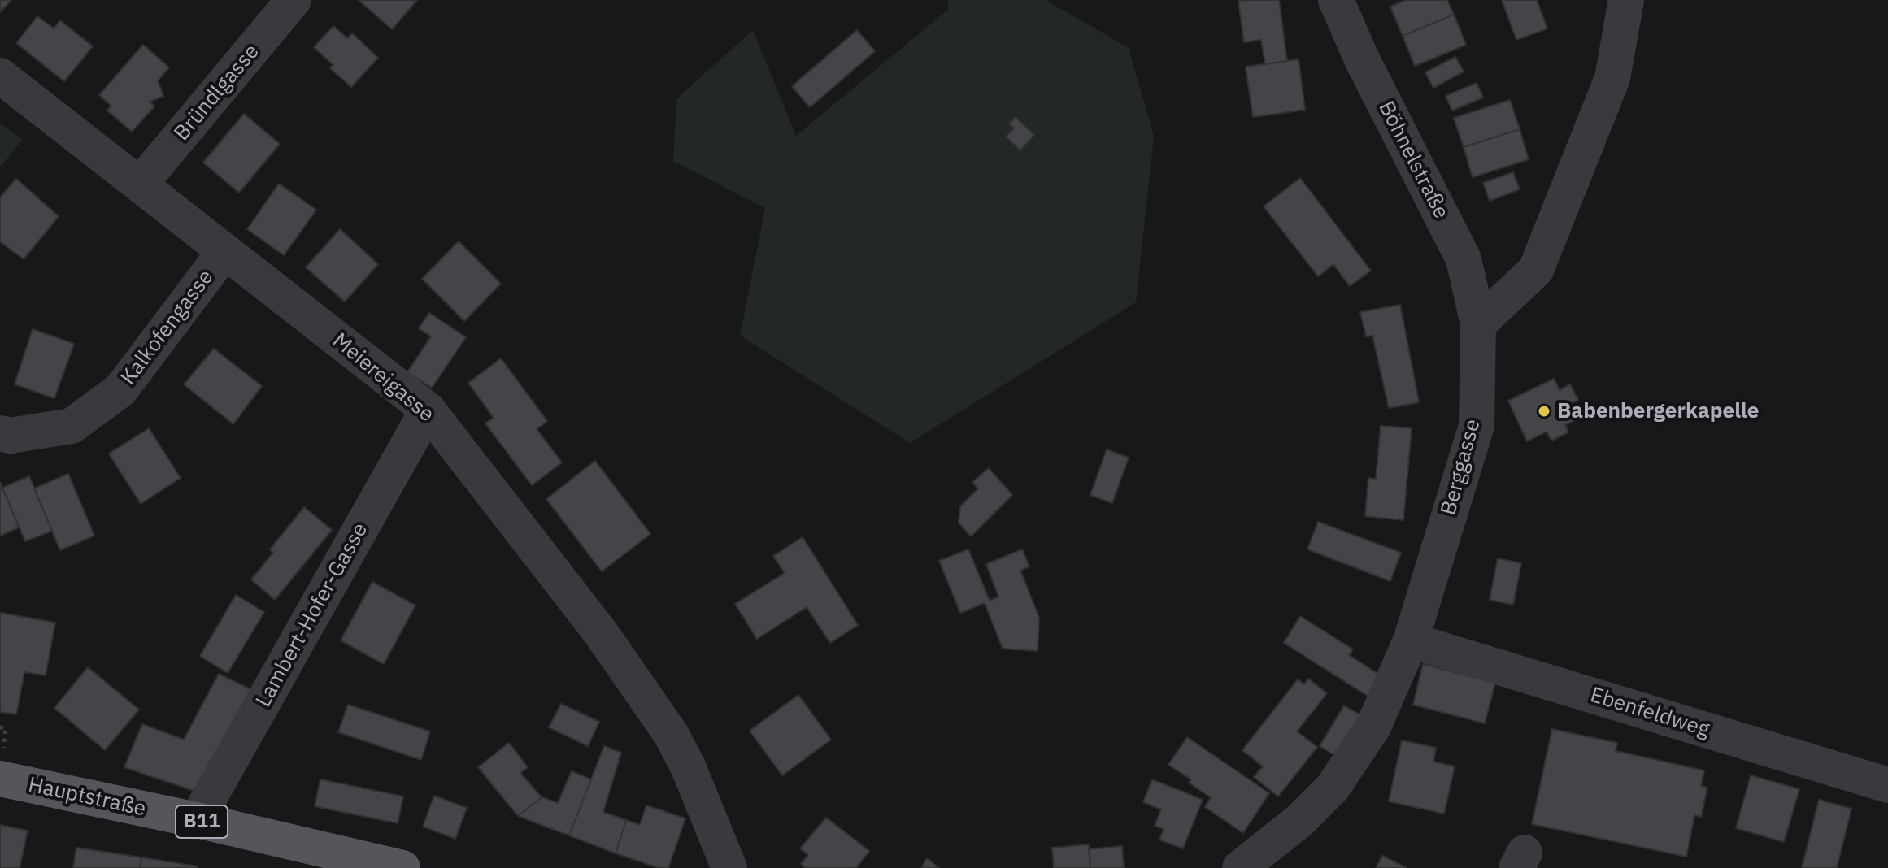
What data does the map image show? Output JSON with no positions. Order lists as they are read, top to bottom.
{
  "streets": {
    "main road": ["Hauptstraße", "B11"],
    "street": [
      "Bründlgasse",
      "Böhnelstraße",
      "Kalkofengasse",
      "Meiereigasse",
      "Berggasse",
      "Lambert-Hofer-Gasse",
      "Ebenfeldweg"
    ]
  },
  "crossings": [
    ["Bründlgasse", "Meiereigasse"],
    ["Böhnelstraße", "Berggasse"],
    ["Kalkofengasse", "Meiereigasse"],
    ["Meiereigasse", "Lambert-Hofer-Gasse"],
    ["Berggasse", "Ebenfeldweg"],
    ["Lambert-Hofer-Gasse", "Hauptstraße"]
  ],
  "places": ["Babenbergerkapelle"]
}
